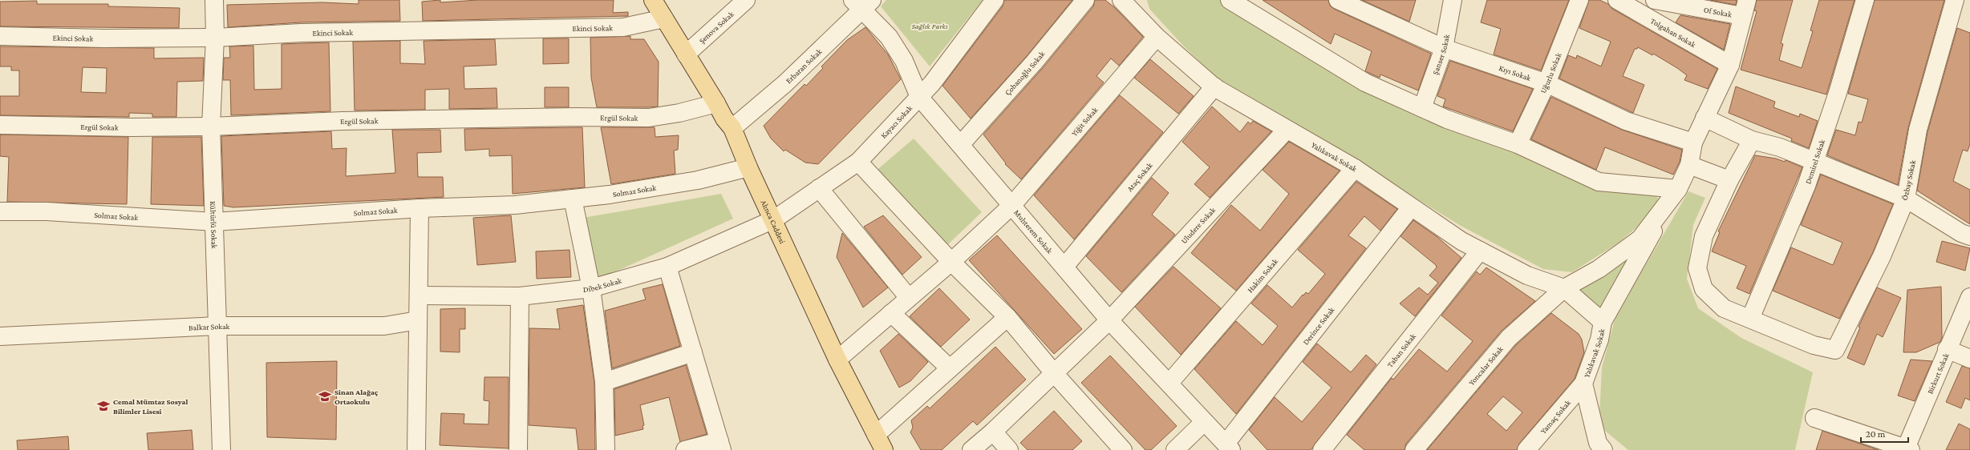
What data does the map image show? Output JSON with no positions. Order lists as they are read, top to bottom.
{
  "streets": {
    "main road": ["Alınca Caddesi"],
    "street": [
      "Of Sokak",
      "Şenova Sokak",
      "Ekinci Sokak",
      "Tolgahan Sokak",
      "Şanser Sokak",
      "Erbaran Sokak",
      "Çobanoğlu Sokak",
      "Kıyı Sokak",
      "Uğurlu Sokak",
      "Ergül Sokak",
      "Yiğit Sokak",
      "Kayacı Sokak",
      "Yalıkavak Sokak",
      "Demirel Sokak",
      "Ataç Sokak",
      "Özbay Sokak",
      "Solmaz Sokak",
      "Kültürlü Sokak",
      "Uludere Sokak",
      "Muhterem Sokak",
      "Hakim Sokak",
      "Dibek Sokak",
      "Derince Sokak",
      "Balkar Sokak",
      "Taban Sokak",
      "Yoncalar Sokak",
      "Birkurt Sokak",
      "Yamaç Sokak"
    ]
  },
  "crossings": [
    ["Şenova Sokak", "Alınca Caddesi"],
    ["Ekinci Sokak", "Alınca Caddesi"],
    ["Ekinci Sokak", "Kültürlü Sokak"],
    ["Şanser Sokak", "Kıyı Sokak"],
    ["Erbaran Sokak", "Alınca Caddesi"],
    ["Erbaran Sokak", "Muhterem Sokak"],
    ["Çobanoğlu Sokak", "Muhterem Sokak"],
    ["Kıyı Sokak", "Uğurlu Sokak"],
    ["Ergül Sokak", "Alınca Caddesi"],
    ["Ergül Sokak", "Kültürlü Sokak"],
    ["Yiğit Sokak", "Yalıkavak Sokak"],
    ["Yiğit Sokak", "Alınca Caddesi"],
    ["Yiğit Sokak", "Muhterem Sokak"],
    ["Kayacı Sokak", "Alınca Caddesi"],
    ["Kayacı Sokak", "Muhterem Sokak"],
    ["Kayacı Sokak", "Dibek Sokak"],
    ["Yalıkavak Sokak", "Ataç Sokak"],
    ["Yalıkavak Sokak", "Uludere Sokak"],
    ["Yalıkavak Sokak", "Hakim Sokak"],
    ["Yalıkavak Sokak", "Derince Sokak"],
    ["Yalıkavak Sokak", "Taban Sokak"],
    ["Yalıkavak Sokak", "Yoncalar Sokak"],
    ["Yalıkavak Sokak", "Yamaç Sokak"],
    ["Demirel Sokak", "Özbay Sokak"],
    ["Ataç Sokak", "Muhterem Sokak"],
    ["Solmaz Sokak", "Alınca Caddesi"],
    ["Solmaz Sokak", "Kültürlü Sokak"],
    ["Alınca Caddesi", "Dibek Sokak"],
    ["Kültürlü Sokak", "Balkar Sokak"],
    ["Uludere Sokak", "Muhterem Sokak"],
    ["Muhterem Sokak", "Hakim Sokak"],
    ["Muhterem Sokak", "Derince Sokak"]
  ],
  "parks": ["Sağlık Parkı"],
  "places": {
    "school or university": ["Sinan Alağaç Ortaokulu", "Cemal Mümtaz Sosyal Bilimler Lisesi"]
  },
  "scale_bar": "20 m"
}
